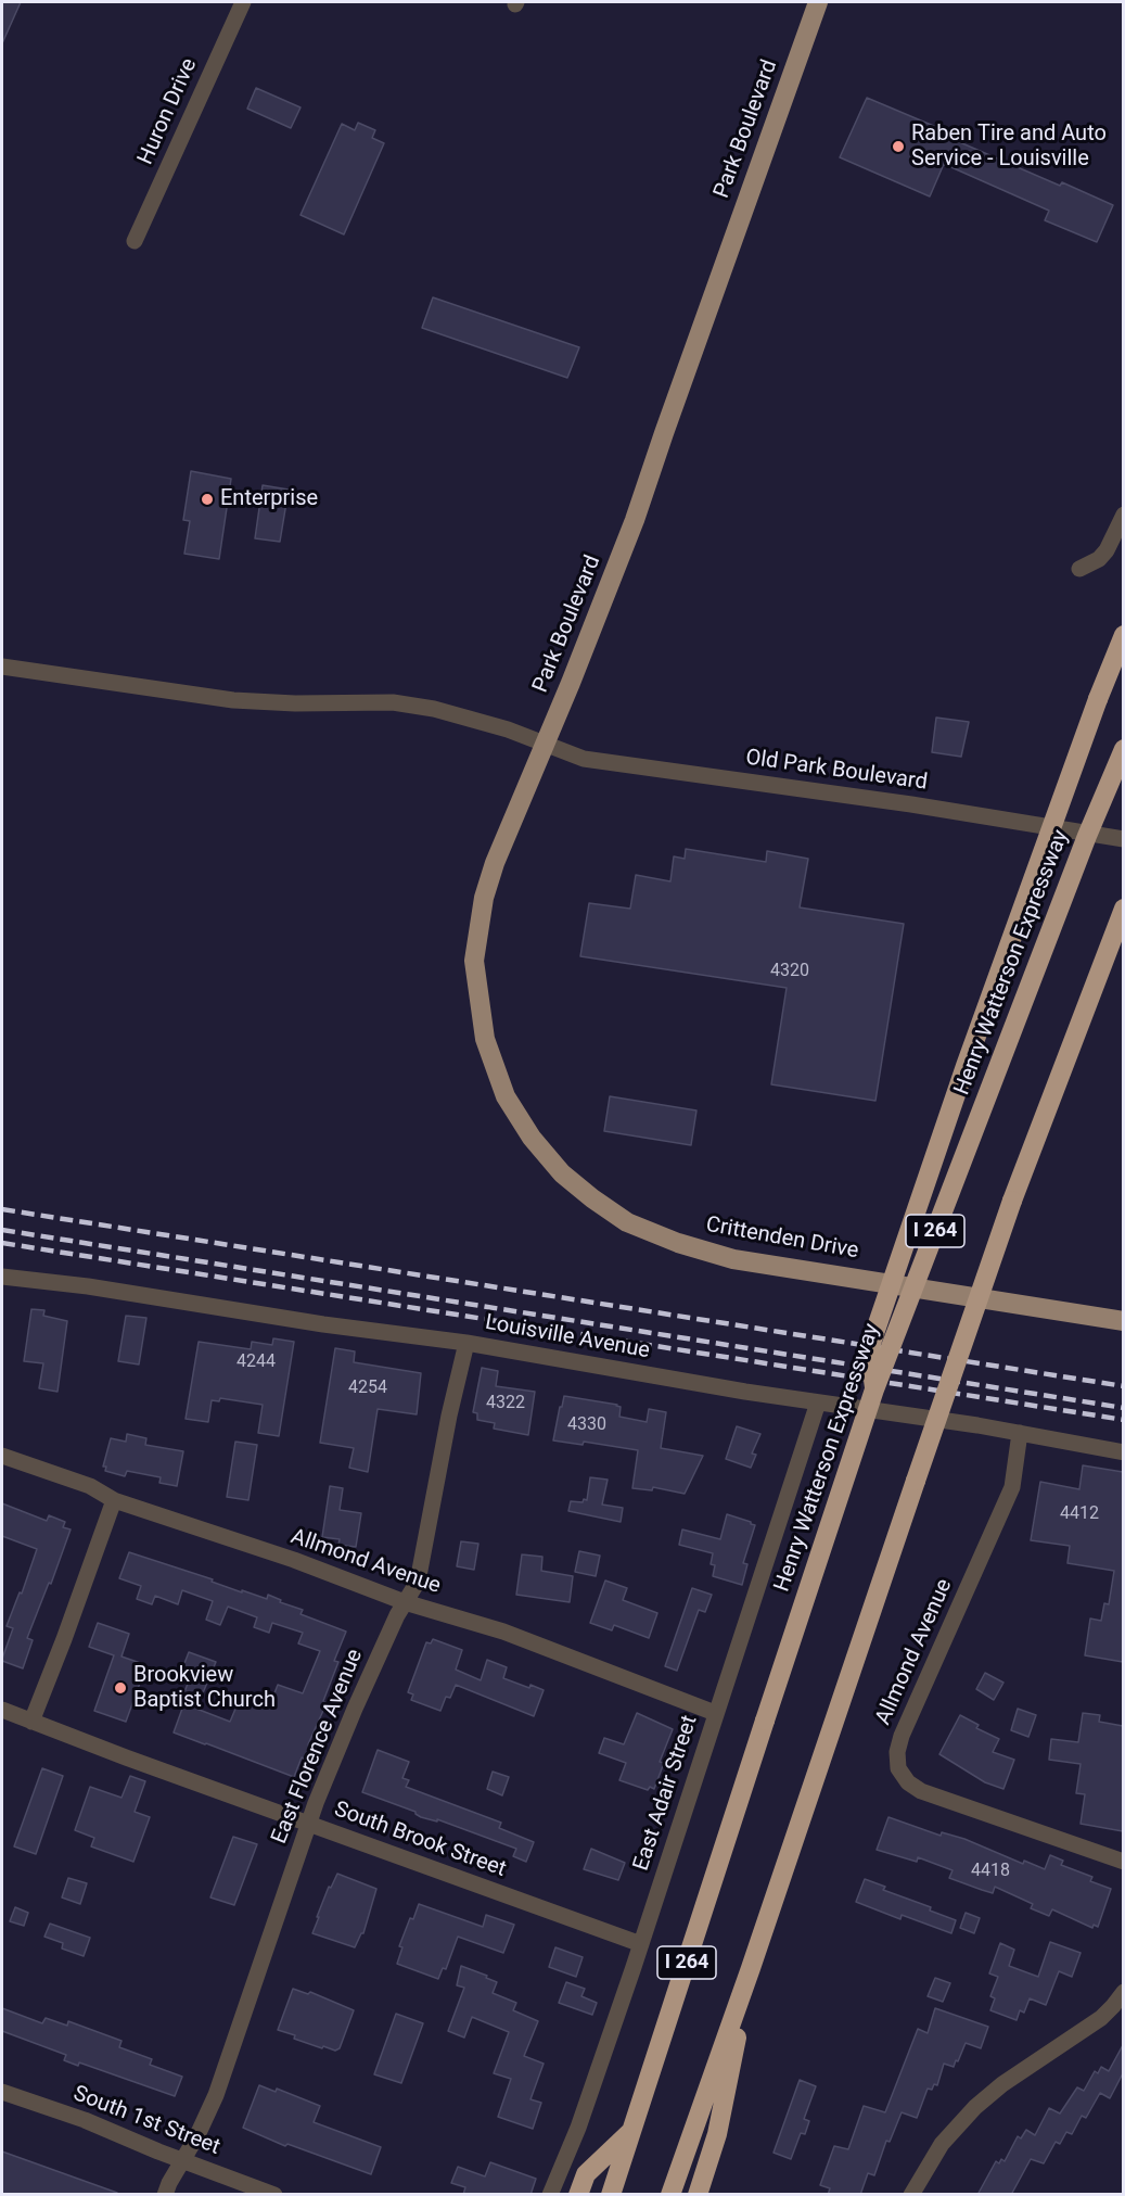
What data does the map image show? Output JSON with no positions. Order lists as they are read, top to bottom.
{
  "streets": {
    "highway": ["Henry Watterson Expressway", "I 264"],
    "main road": ["Park Boulevard", "Crittenden Drive"],
    "street": [
      "Huron Drive",
      "Old Park Boulevard",
      "Louisville Avenue",
      "Allmond Avenue",
      "East Florence Avenue",
      "East Adair Street",
      "South Brook Street",
      "South 1st Street"
    ]
  },
  "crossings": [
    ["Park Boulevard", "Old Park Boulevard"],
    ["Park Boulevard", "Crittenden Drive"],
    ["Old Park Boulevard", "Crittenden Drive"],
    ["Louisville Avenue", "Allmond Avenue"],
    ["Louisville Avenue", "East Florence Avenue"],
    ["Louisville Avenue", "East Adair Street"],
    ["Allmond Avenue", "East Florence Avenue"],
    ["Allmond Avenue", "East Adair Street"],
    ["East Florence Avenue", "South Brook Street"],
    ["East Florence Avenue", "South 1st Street"],
    ["East Adair Street", "South Brook Street"]
  ],
  "places": ["Raben Tire and Auto Service - Louisville", "Enterprise", "Brookview Baptist Church"],
  "house_numbers": [
    "4320",
    "4244",
    "4254",
    "4322",
    "4330",
    "4412",
    "4418"
  ]
}
